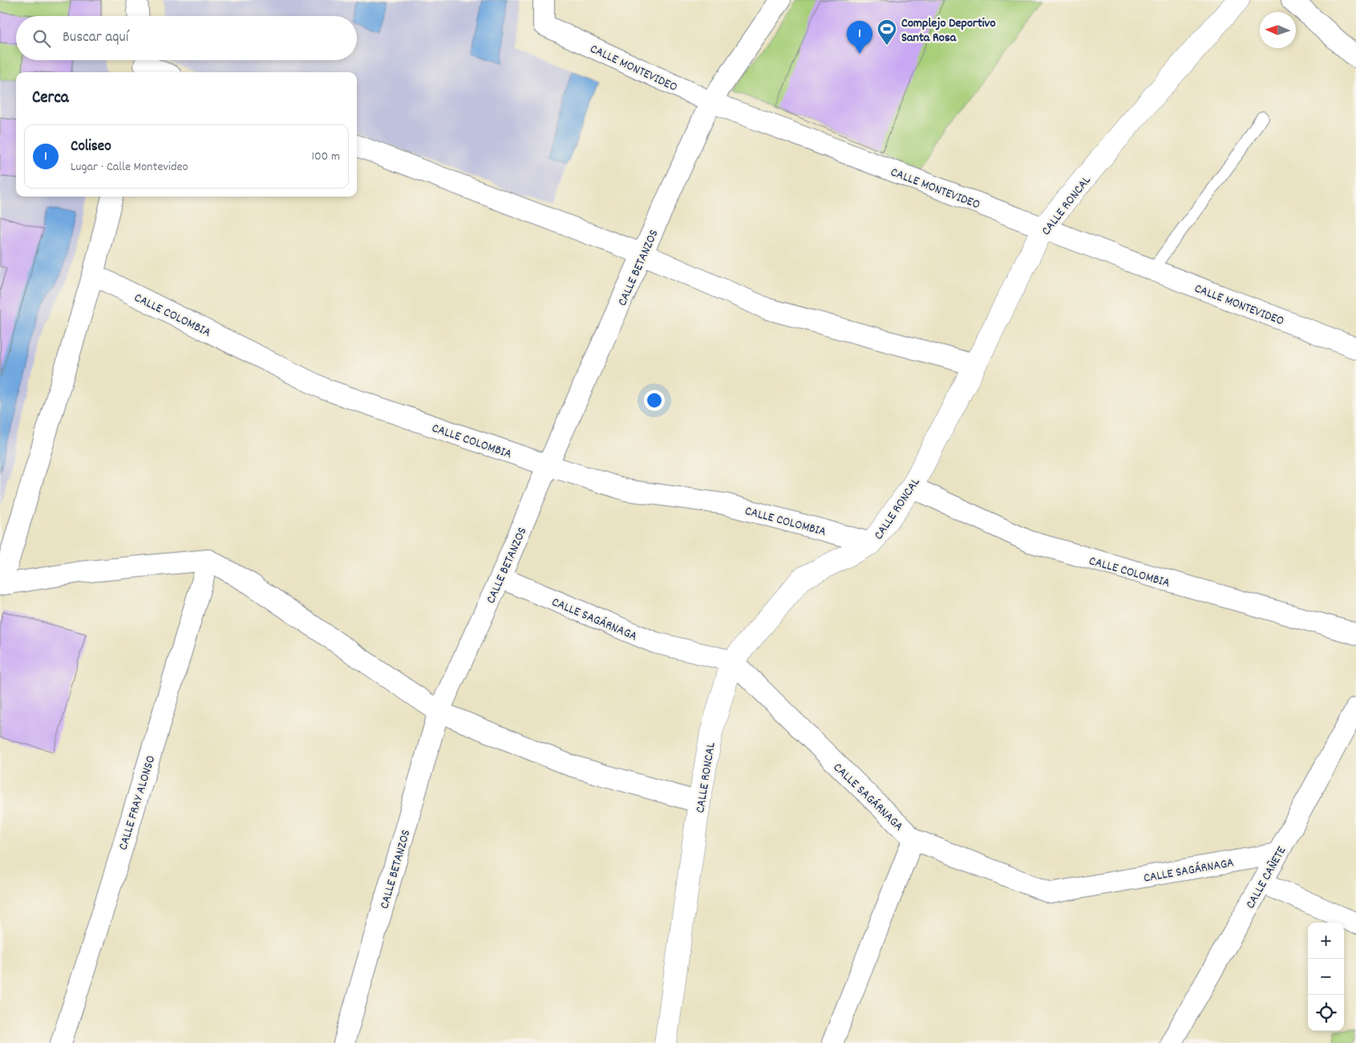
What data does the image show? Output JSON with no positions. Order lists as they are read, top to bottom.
{
  "streets": {
    "main road": ["CALLE RONCAL"],
    "street": [
      "CALLE MONTEVIDEO",
      "CALLE BETANZOS",
      "CALLE COLOMBIA",
      "CALLE SAGÁRNAGA",
      "CALLE FRAY ALONSO",
      "CALLE CAÑETE"
    ]
  },
  "crossings": [
    ["CALLE MONTEVIDEO", "CALLE RONCAL"],
    ["CALLE MONTEVIDEO", "CALLE BETANZOS"],
    ["CALLE RONCAL", "CALLE COLOMBIA"],
    ["CALLE RONCAL", "CALLE SAGÁRNAGA"],
    ["CALLE BETANZOS", "CALLE COLOMBIA"],
    ["CALLE BETANZOS", "CALLE SAGÁRNAGA"],
    ["CALLE SAGÁRNAGA", "CALLE CAÑETE"]
  ],
  "places": {
    "sports": ["Complejo Deportivo Santa Rosa"]
  },
  "north": "left",
  "page": {
    "search": "Buscar aquí",
    "pins": "1",
    "heading": "Cerca",
    "list": [
      {
        "mark": "1",
        "name": "Coliseo",
        "note": "Lugar · Calle Montevideo",
        "value": "100 m"
      }
    ],
    "map_buttons": ["+", "−"]
  }
}
